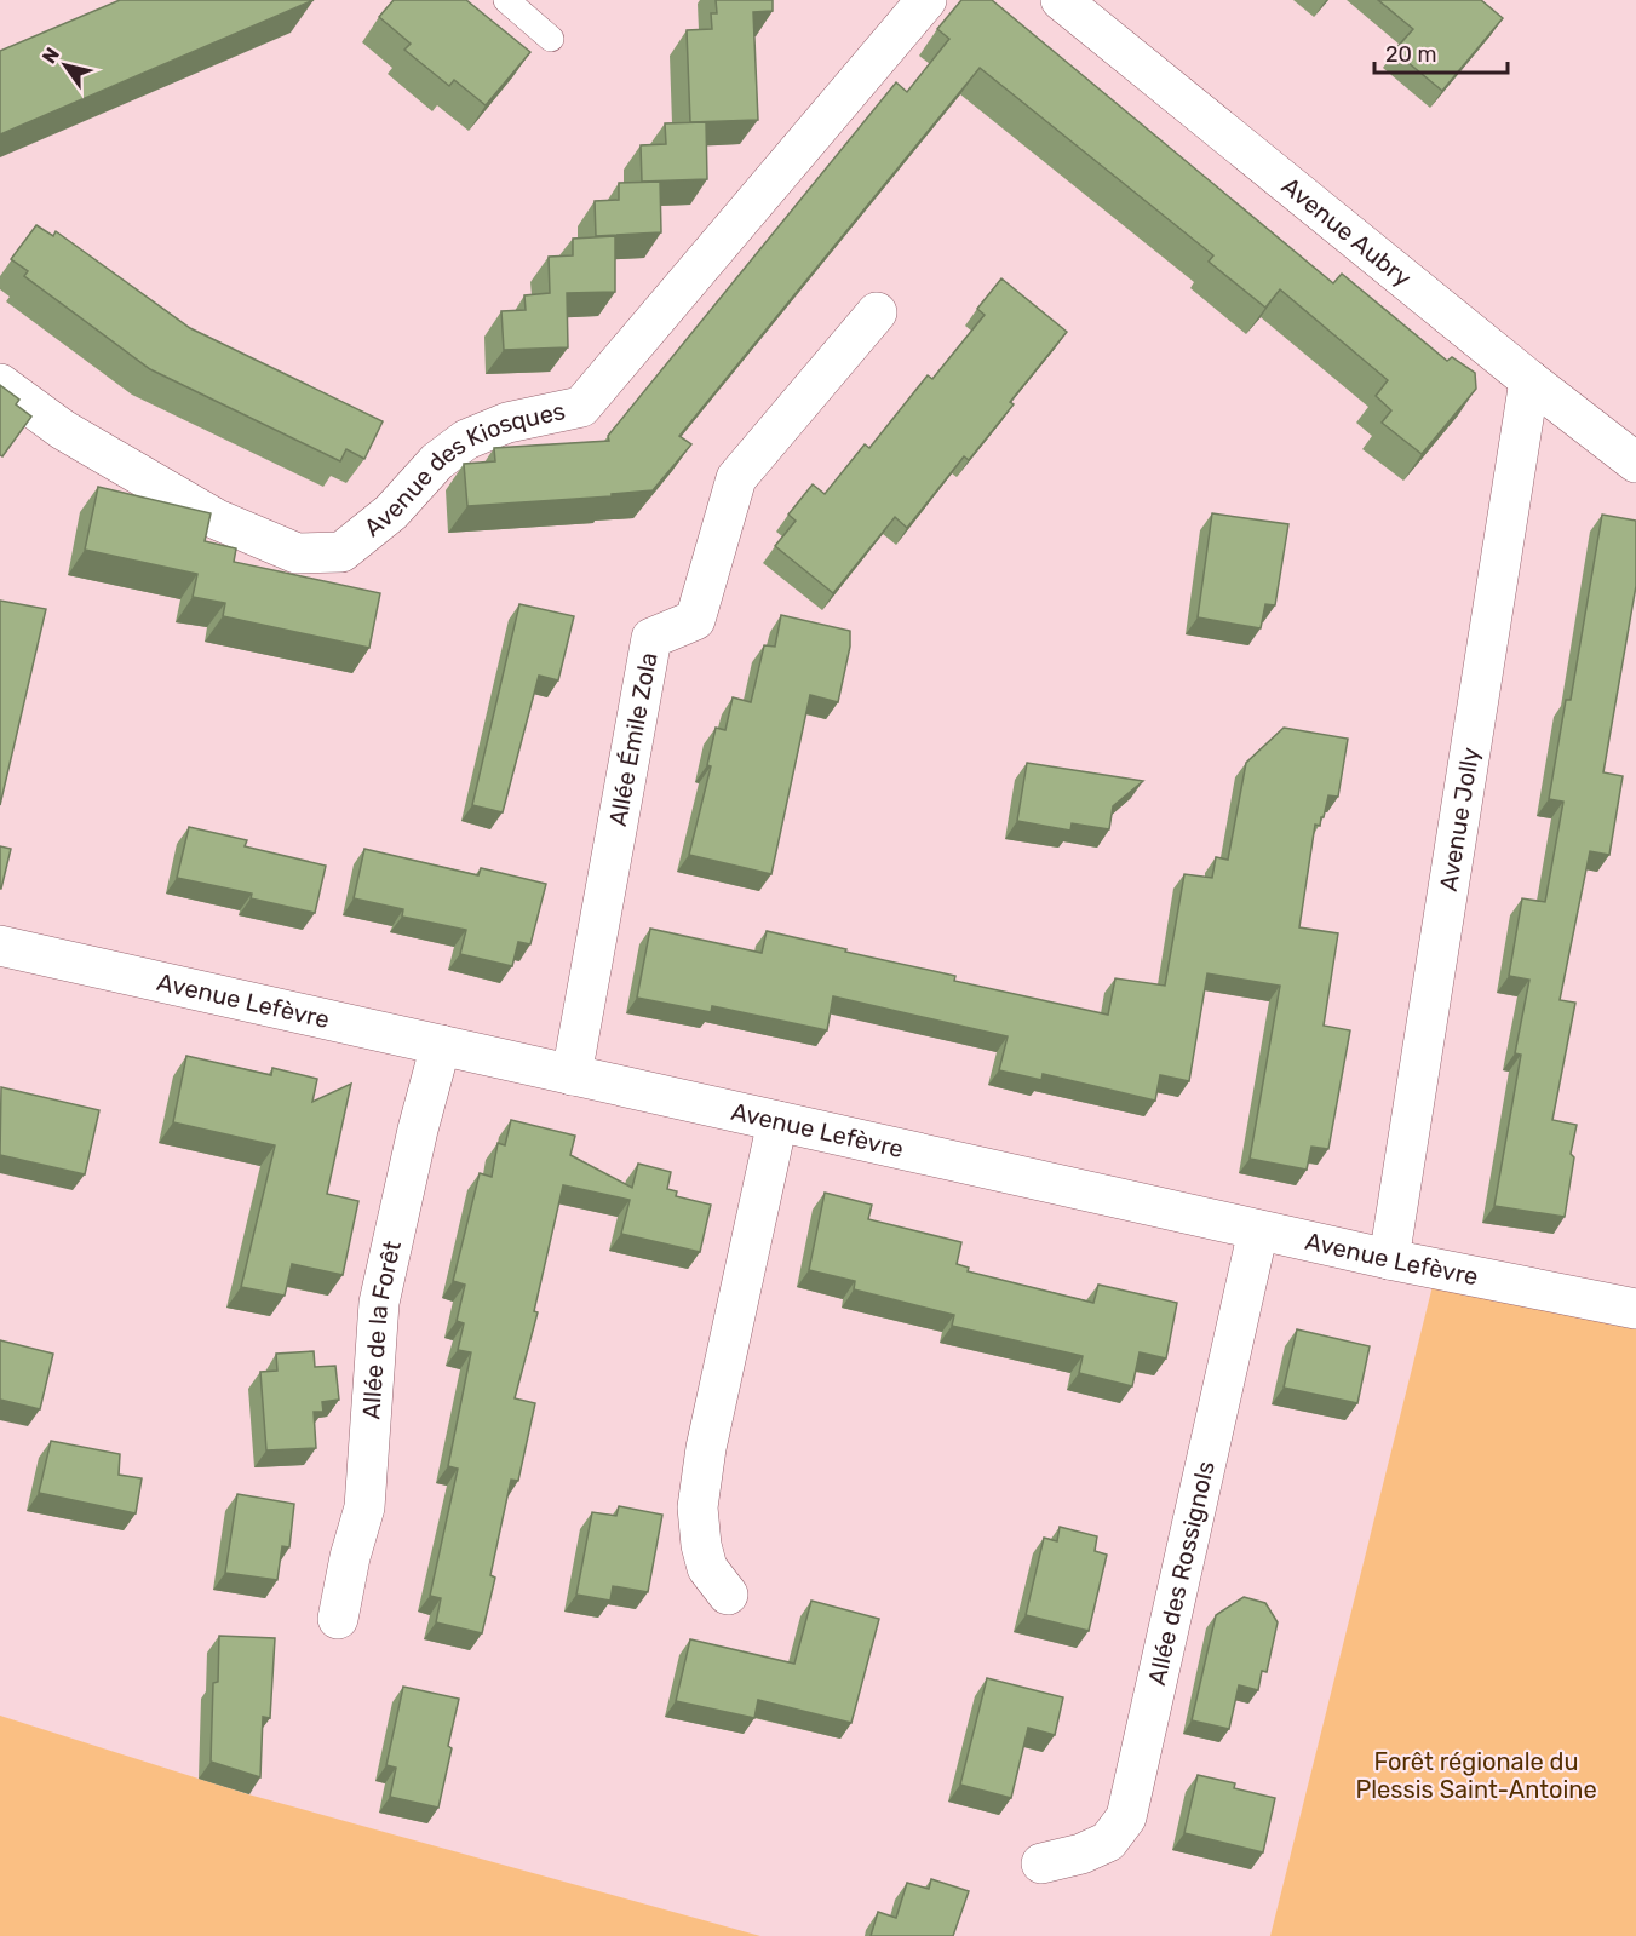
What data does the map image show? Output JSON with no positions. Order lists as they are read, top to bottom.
{
  "streets": {
    "street": [
      "Avenue Aubry",
      "Avenue des Kiosques",
      "Allée Émile Zola",
      "Avenue Jolly",
      "Avenue Lefèvre",
      "Allée de la Forêt",
      "Allée des Rossignols"
    ]
  },
  "crossings": [
    ["Avenue Aubry", "Avenue Jolly"],
    ["Allée Émile Zola", "Avenue Lefèvre"],
    ["Avenue Jolly", "Avenue Lefèvre"],
    ["Avenue Lefèvre", "Allée de la Forêt"],
    ["Avenue Lefèvre", "Allée des Rossignols"]
  ],
  "parks": ["Forêt régionale du Plessis Saint-Antoine"],
  "scale_bar": "20 m",
  "north": "top left"
}
